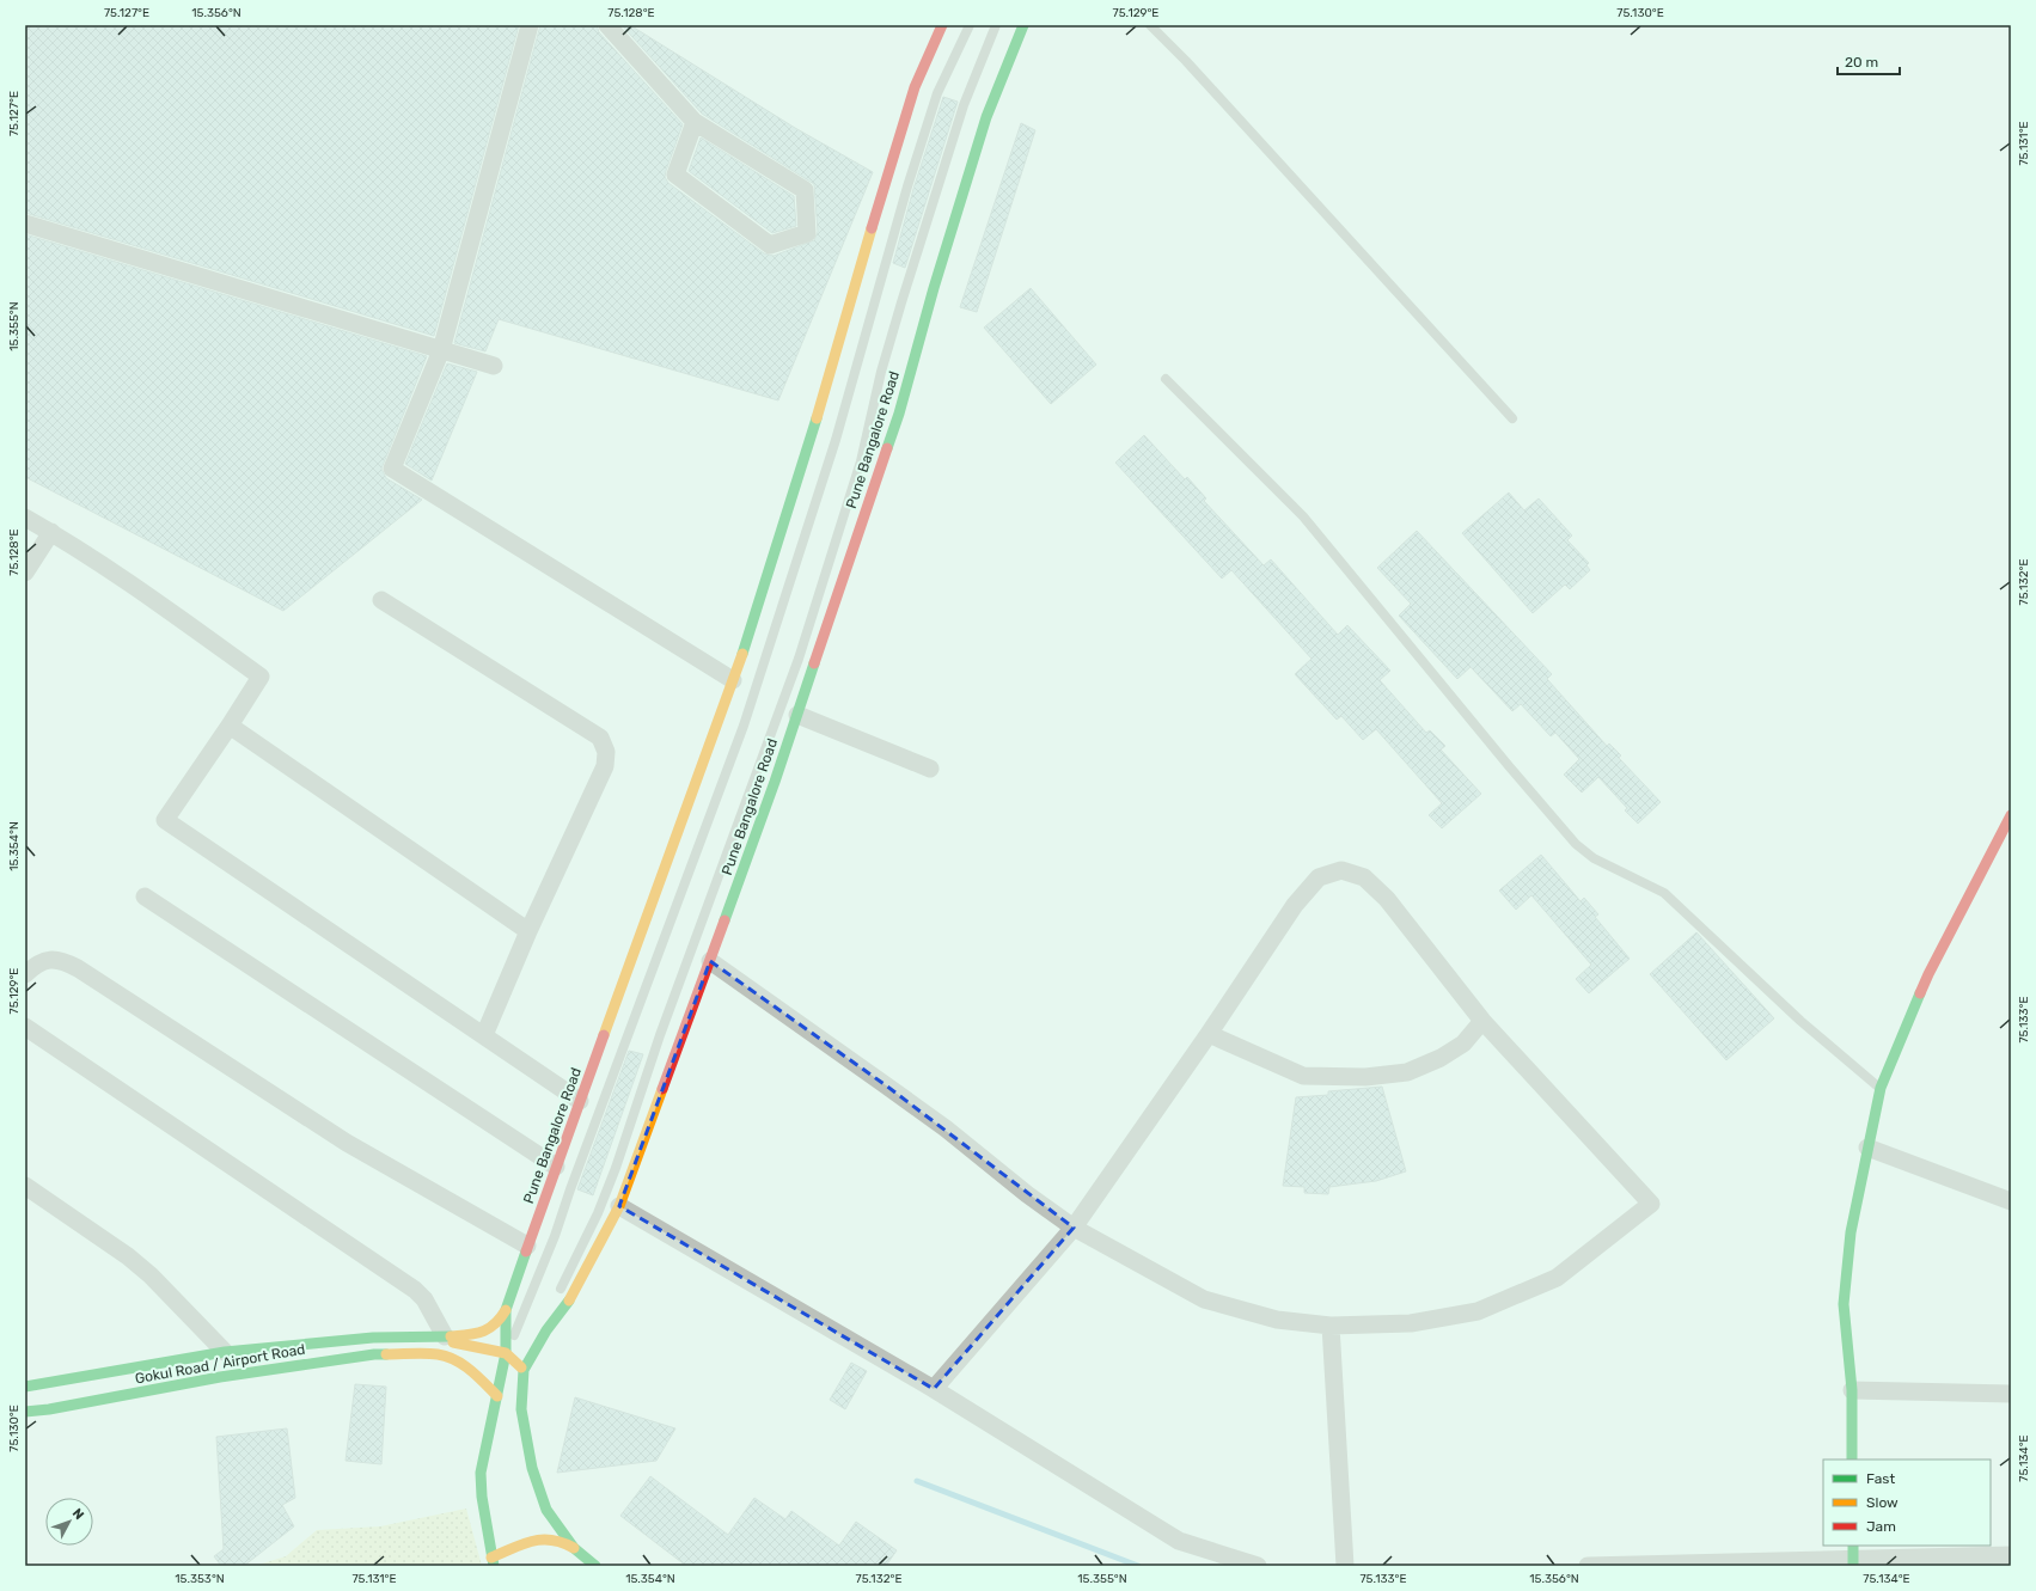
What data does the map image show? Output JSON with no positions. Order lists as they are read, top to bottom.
{
  "streets": {
    "main road": ["Pune Bangalore Road", "Gokul Road / Airport Road"]
  },
  "crossings": [
    ["Pune Bangalore Road", "Gokul Road / Airport Road"]
  ],
  "legend": ["Fast", "Slow", "Jam"],
  "scale_bar": "20 m",
  "north": "top right",
  "coordinates": [
    "75.127°E",
    "15.356°N",
    "75.128°E",
    "75.129°E",
    "75.130°E",
    "75.131°E",
    "15.355°N",
    "75.132°E",
    "15.354°N",
    "75.133°E",
    "75.134°E",
    "15.353°N"
  ]
}
